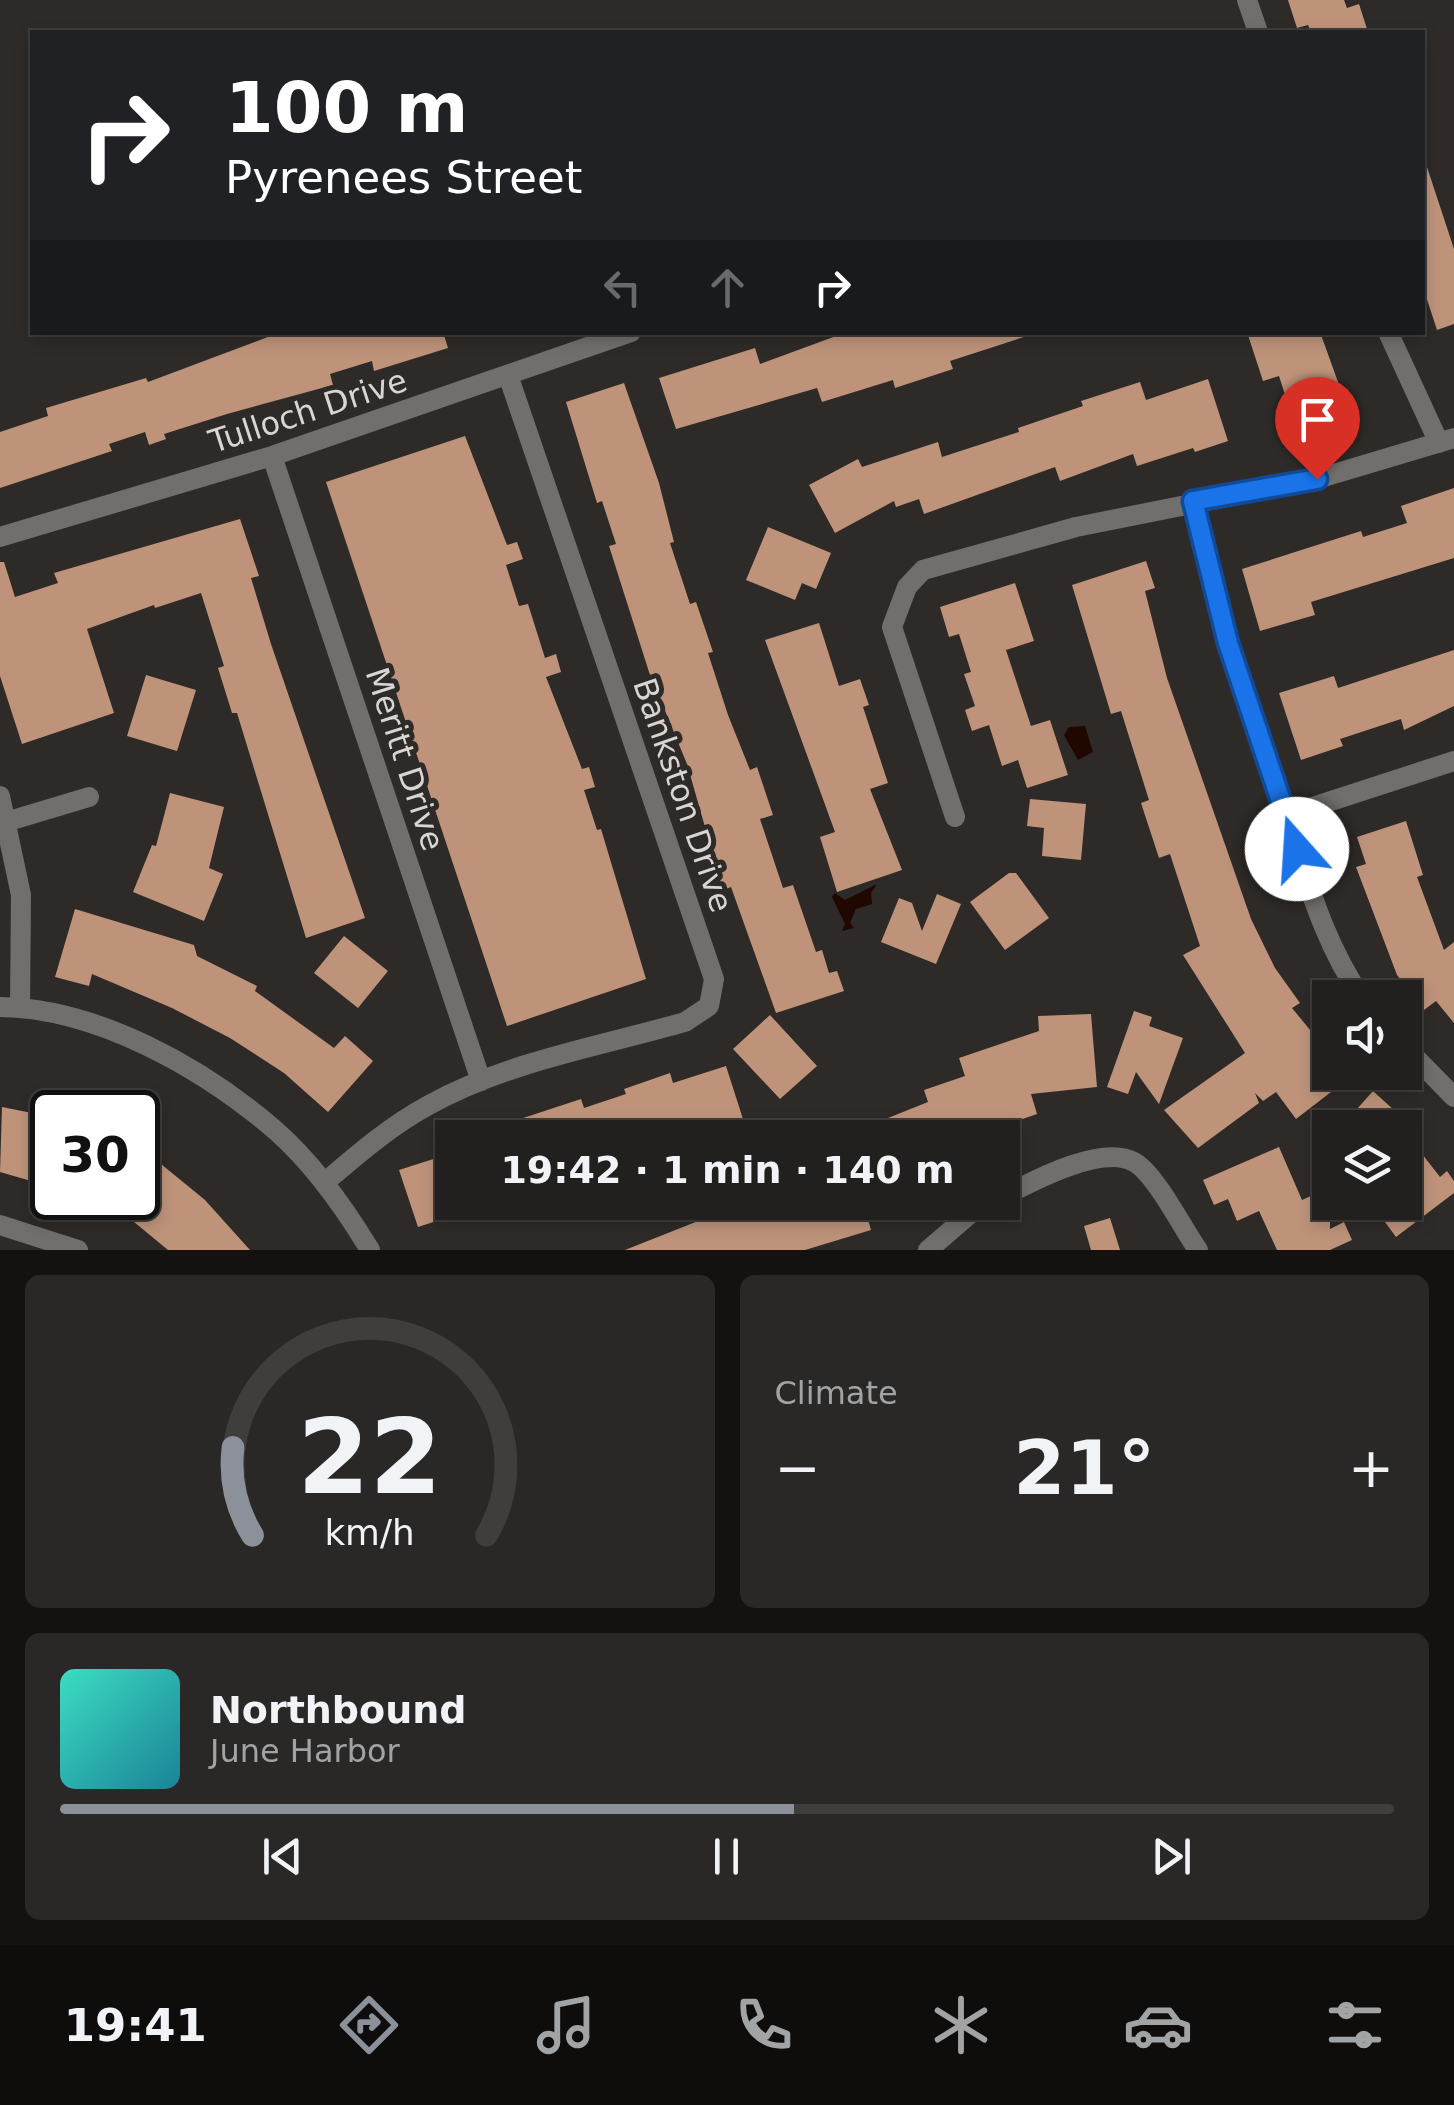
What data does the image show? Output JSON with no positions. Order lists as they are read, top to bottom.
{
  "streets": {
    "street": ["Tulloch Drive", "Meritt Drive", "Bankston Drive"]
  },
  "crossings": [
    ["Tulloch Drive", "Meritt Drive"],
    ["Tulloch Drive", "Bankston Drive"],
    ["Meritt Drive", "Bankston Drive"]
  ],
  "page": {
    "turn": ["100 m", "Pyrenees Street"],
    "limit": "30",
    "trip": "19:42 · 1 min · 140 m",
    "tile": "Climate",
    "heat": ["−", "21°", "+"],
    "song": ["Northbound", "June Harbor"],
    "tabs": "19:41",
    "gauge": ["22", "km/h"]
  }
}
